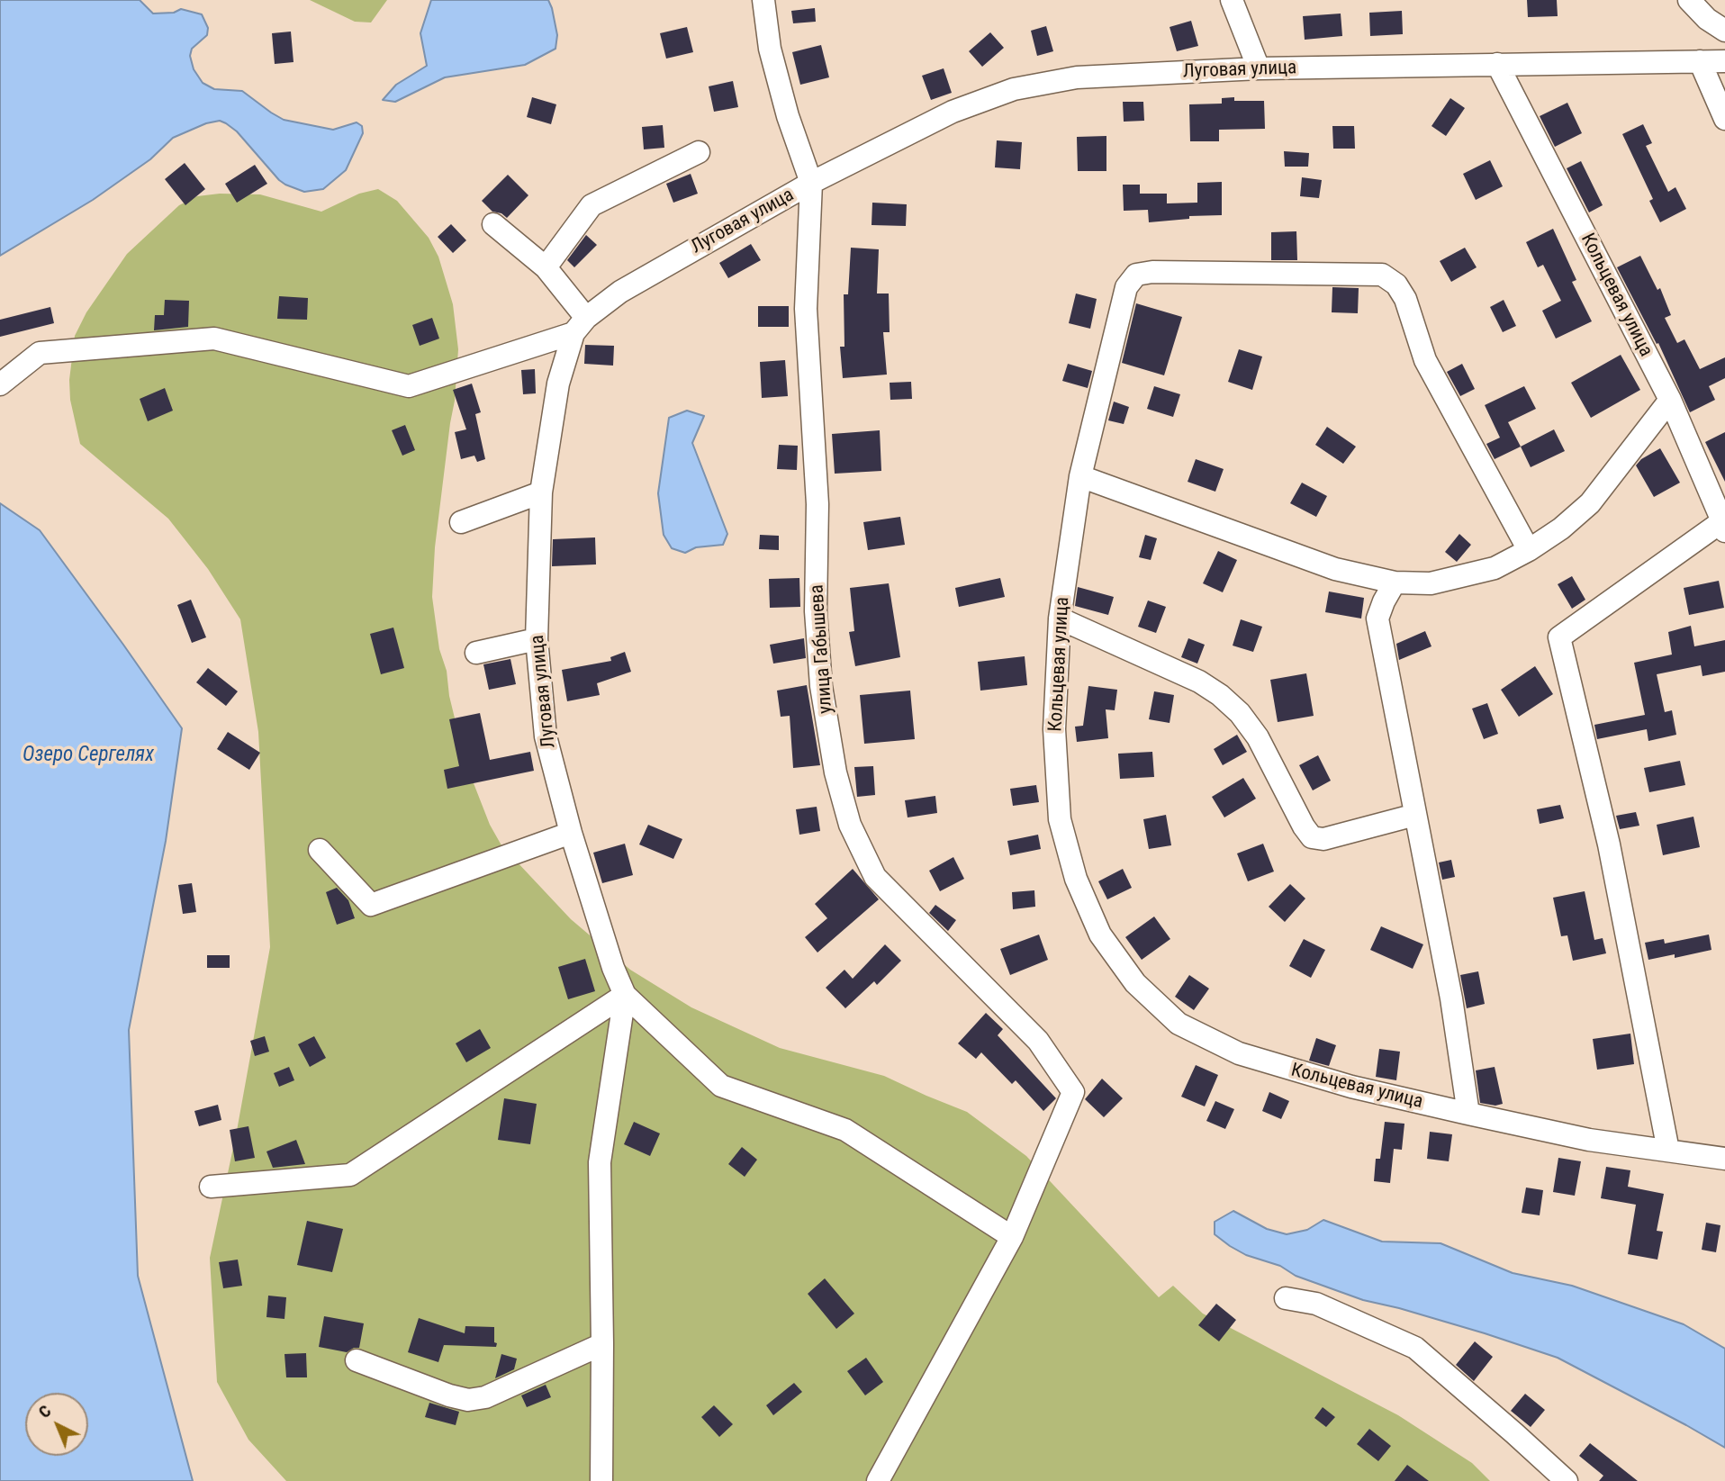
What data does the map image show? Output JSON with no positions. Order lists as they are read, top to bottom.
{
  "streets": {
    "street": ["Луговая улица", "Кольцевая улица", "улица Габышева"]
  },
  "crossings": [
    ["Луговая улица", "Кольцевая улица"],
    ["Луговая улица", "улица Габышева"]
  ],
  "water": ["Озеро Сергелях"],
  "north": "top left"
}
